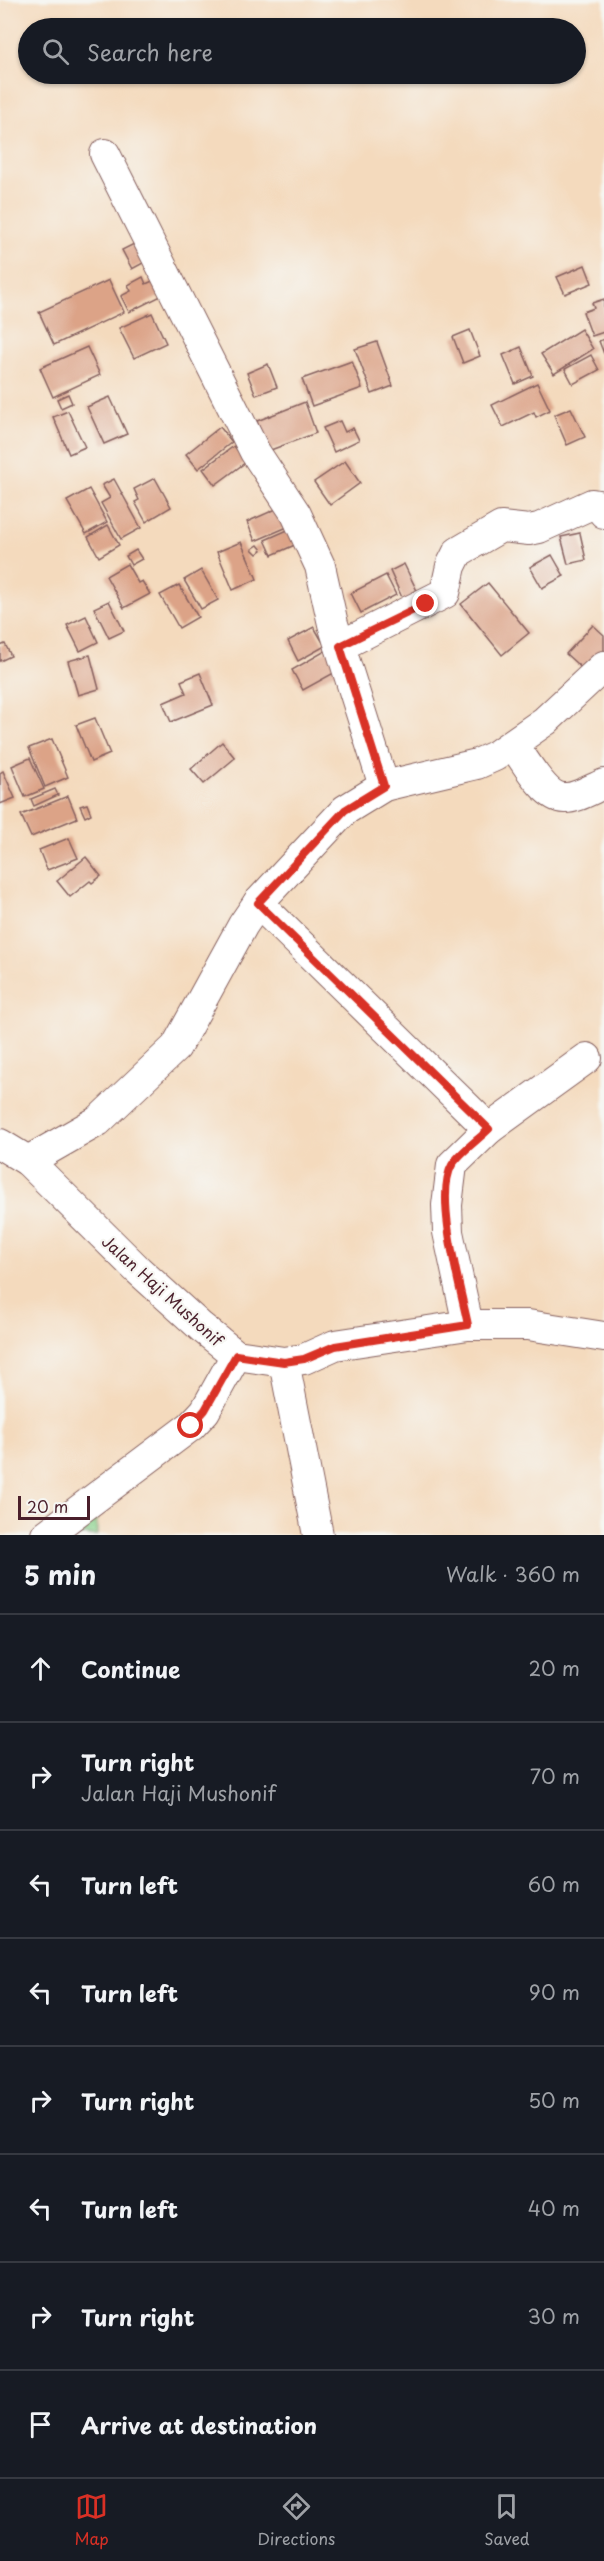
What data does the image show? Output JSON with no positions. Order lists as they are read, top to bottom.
{
  "streets": {
    "street": ["Jalan Haji Mushonif"]
  },
  "scale_bar": "20 m",
  "page": {
    "search": "Search here",
    "scale": "20 m",
    "heading": ["5 min", "Walk · 360 m"],
    "list": [
      ["Continue", "20 m"],
      ["Turn right", "Jalan Haji Mushonif", "70 m"],
      ["Turn left", "60 m"],
      ["Turn left", "90 m"],
      ["Turn right", "50 m"],
      ["Turn left", "40 m"],
      ["Turn right", "30 m"],
      "Arrive at destination"
    ],
    "nav": ["Map", "Directions", "Saved"]
  }
}
